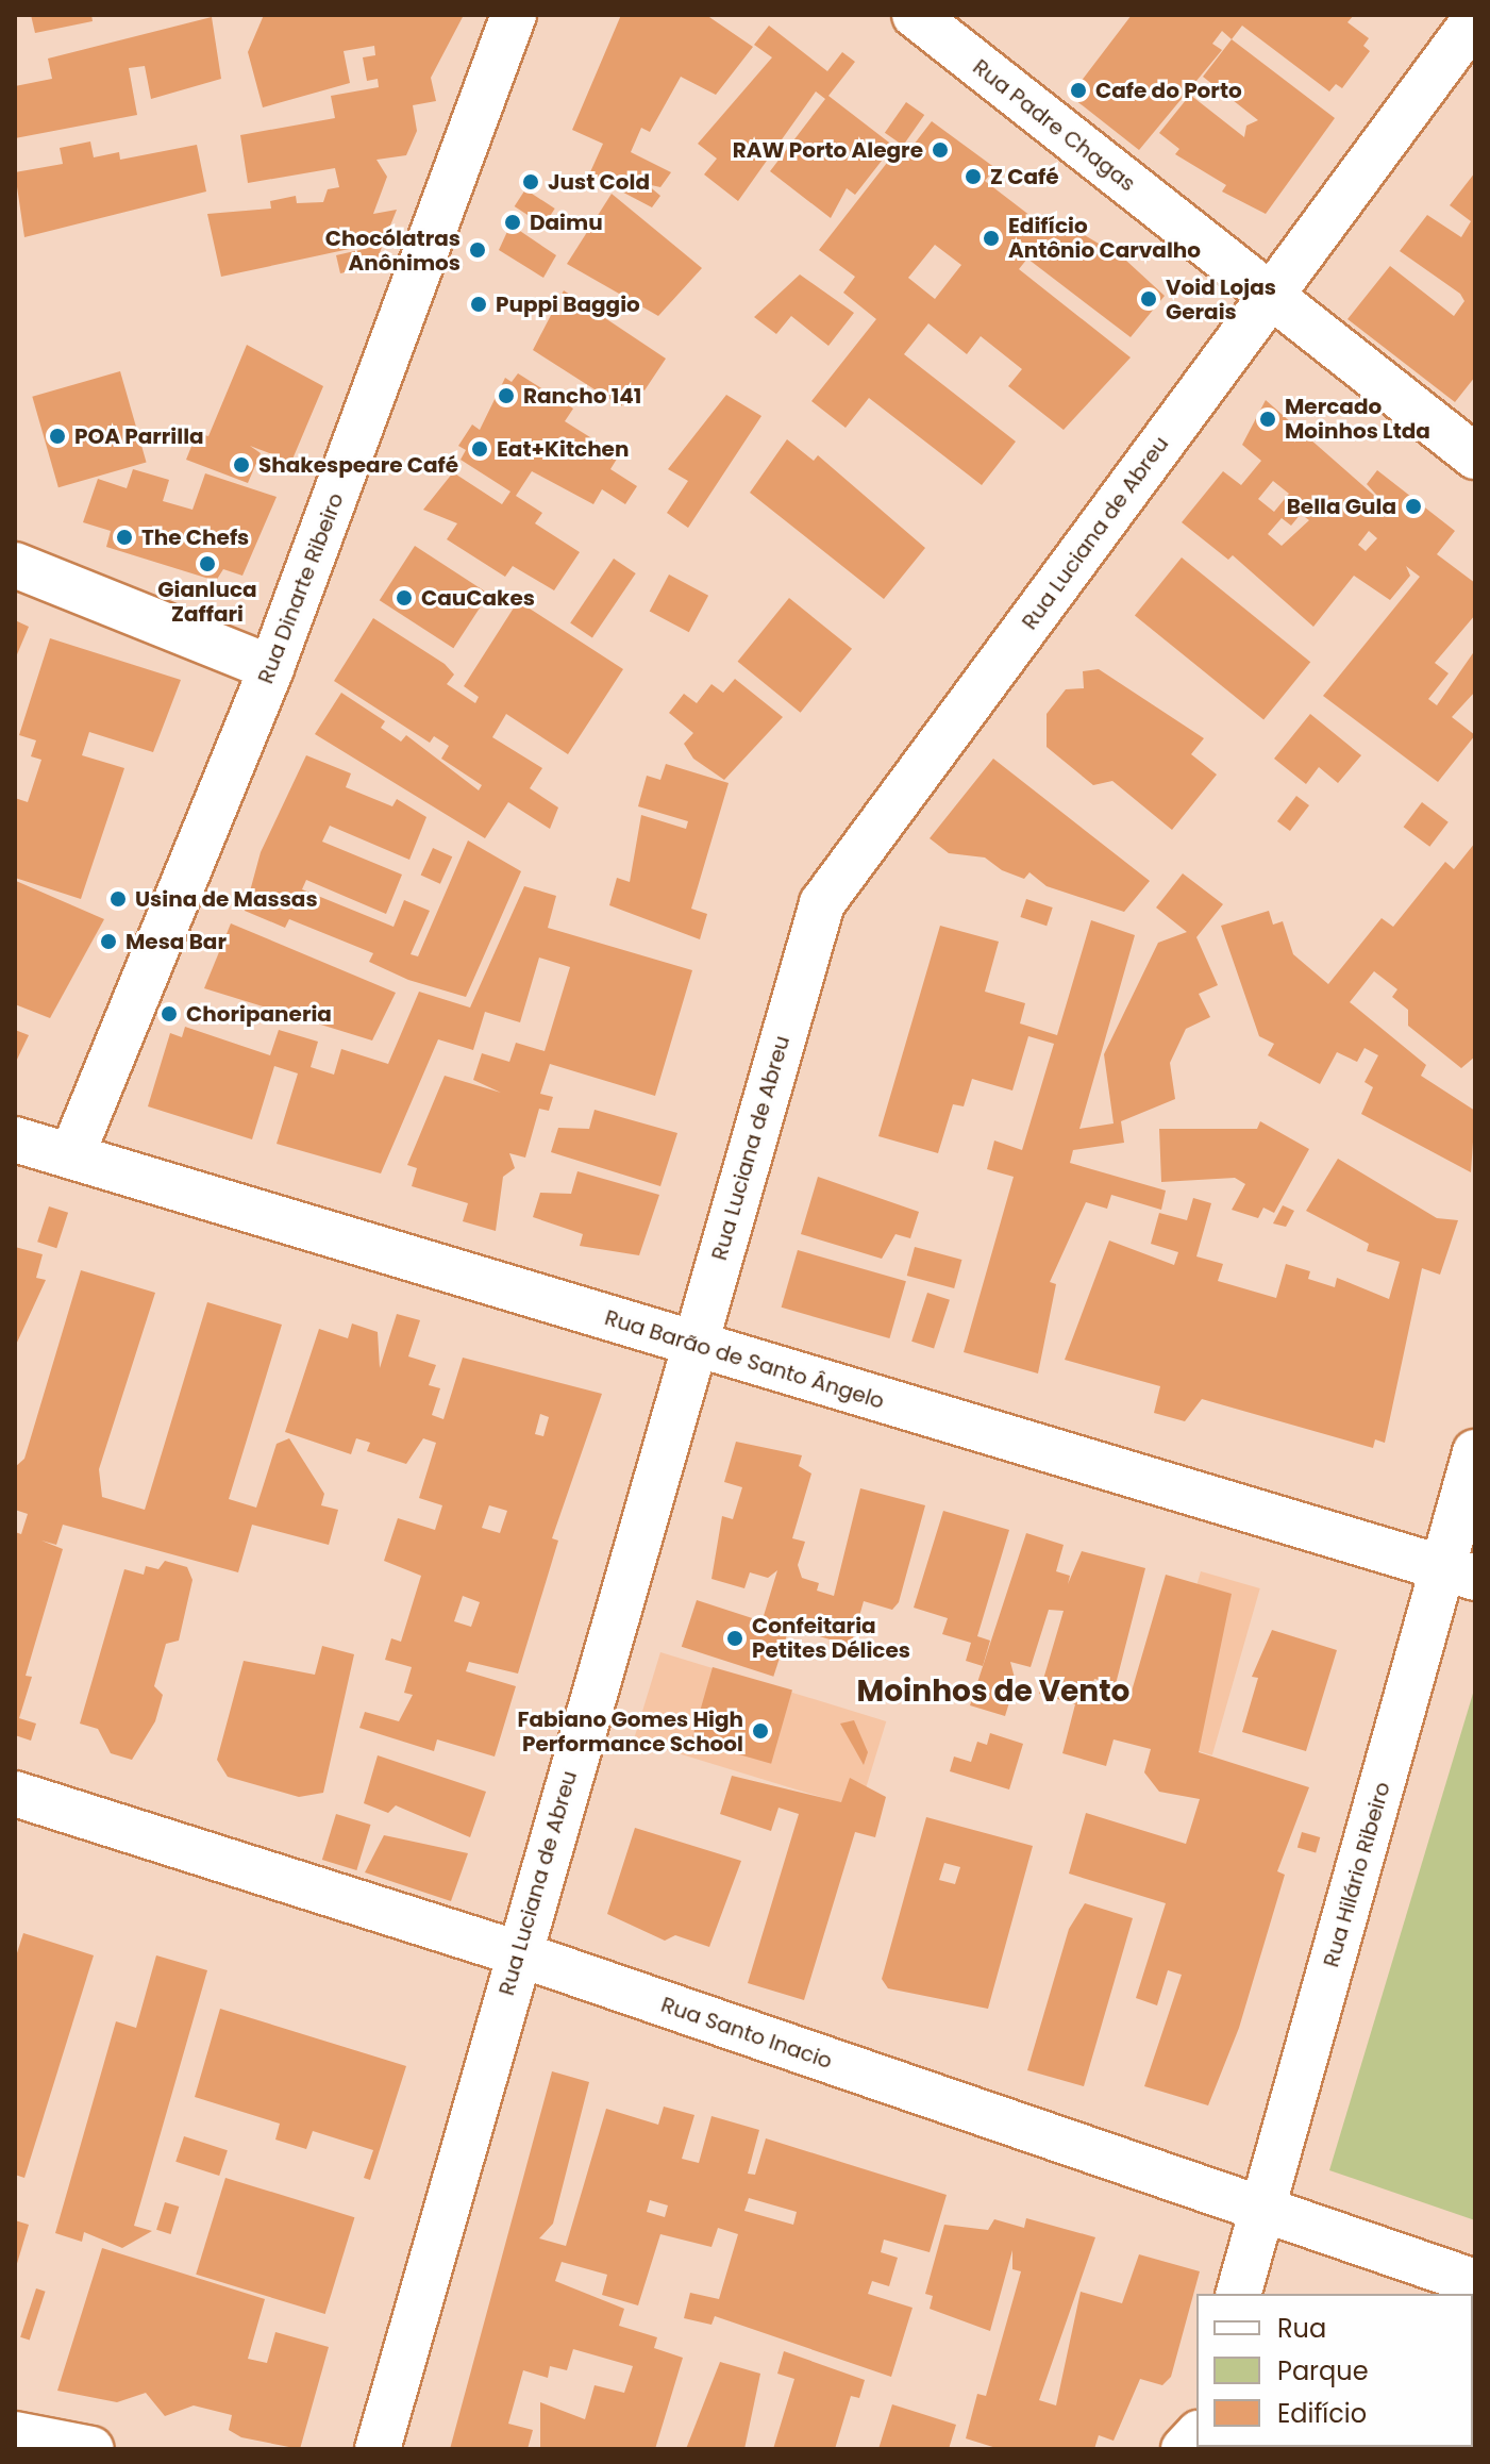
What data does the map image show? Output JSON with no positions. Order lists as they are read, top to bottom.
{
  "streets": {
    "street": [
      "Rua Padre Chagas",
      "Rua Luciana de Abreu",
      "Rua Dinarte Ribeiro",
      "Rua Barão de Santo Ângelo",
      "Rua Hilário Ribeiro",
      "Rua Santo Inacio"
    ]
  },
  "crossings": [
    ["Rua Padre Chagas", "Rua Luciana de Abreu"],
    ["Rua Luciana de Abreu", "Rua Barão de Santo Ângelo"],
    ["Rua Luciana de Abreu", "Rua Santo Inacio"],
    ["Rua Dinarte Ribeiro", "Rua Barão de Santo Ângelo"],
    ["Rua Barão de Santo Ângelo", "Rua Hilário Ribeiro"],
    ["Rua Hilário Ribeiro", "Rua Santo Inacio"]
  ],
  "districts": ["Moinhos de Vento"],
  "places": [
    "Cafe do Porto",
    "RAW Porto Alegre",
    "Z Café",
    "Just Cold",
    "Daimu",
    "Edifício Antônio Carvalho",
    "Chocólatras Anônimos",
    "Void Lojas Gerais",
    "Puppi Baggio",
    "Rancho 141",
    "Mercado Moinhos Ltda",
    "POA Parrilla",
    "Eat+Kitchen",
    "Shakespeare Café",
    "Bella Gula",
    "The Chefs",
    "Gianluca Zaffari",
    "CauCakes",
    "Usina de Massas",
    "Mesa Bar",
    "Choripaneria",
    "Confeitaria Petites Délices",
    "Fabiano Gomes High Performance School"
  ],
  "legend": ["Rua", "Parque", "Edifício"]
}
